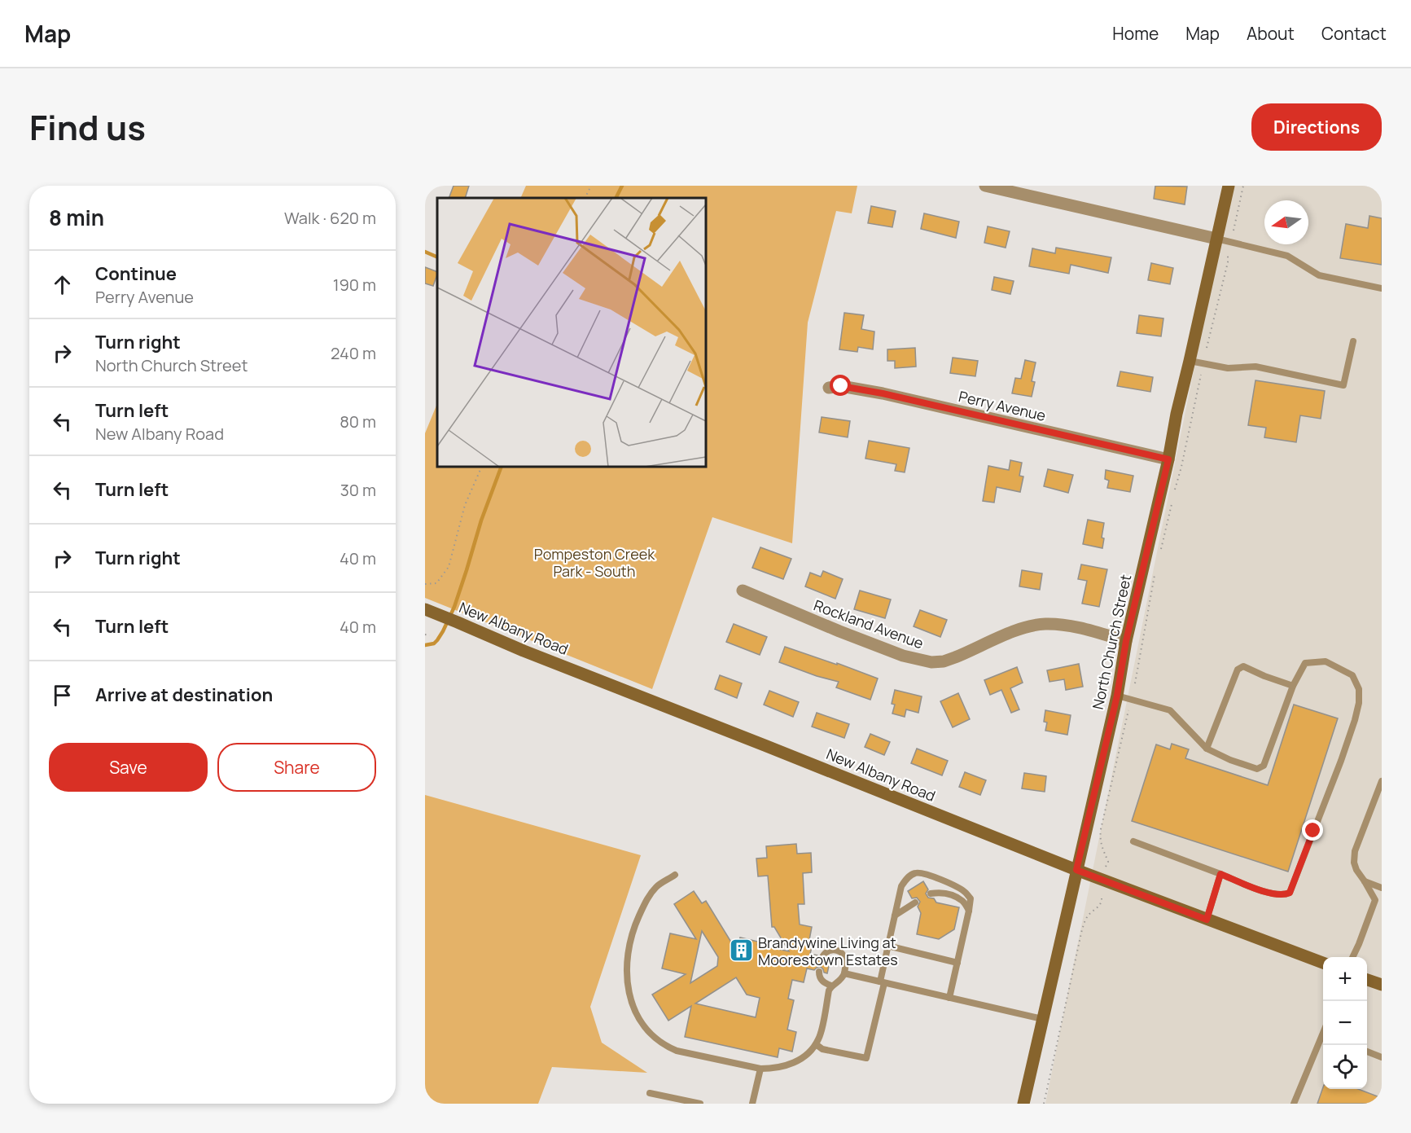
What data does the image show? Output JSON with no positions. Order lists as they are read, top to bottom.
{
  "streets": {
    "main road": ["New Albany Road", "North Church Street"],
    "street": ["Perry Avenue", "Rockland Avenue"]
  },
  "crossings": [
    ["Perry Avenue", "North Church Street"],
    ["Rockland Avenue", "North Church Street"],
    ["New Albany Road", "North Church Street"]
  ],
  "parks": ["Pompeston Creek Park - South"],
  "places": {
    "building": ["Brandywine Living at Moorestown Estates"]
  },
  "north": "left",
  "page": {
    "header": "Map",
    "nav": [
      "Home",
      "Map",
      "About",
      "Contact"
    ],
    "title": "Find us",
    "buttons": [
      "Directions",
      ["Save", "Share"]
    ],
    "heading": ["8 min", "Walk · 620 m"],
    "list": [
      ["Continue", "Perry Avenue", "190 m"],
      ["Turn right", "North Church Street", "240 m"],
      ["Turn left", "New Albany Road", "80 m"],
      ["Turn left", "30 m"],
      ["Turn right", "40 m"],
      ["Turn left", "40 m"],
      "Arrive at destination"
    ],
    "map_buttons": ["+", "−"]
  }
}
